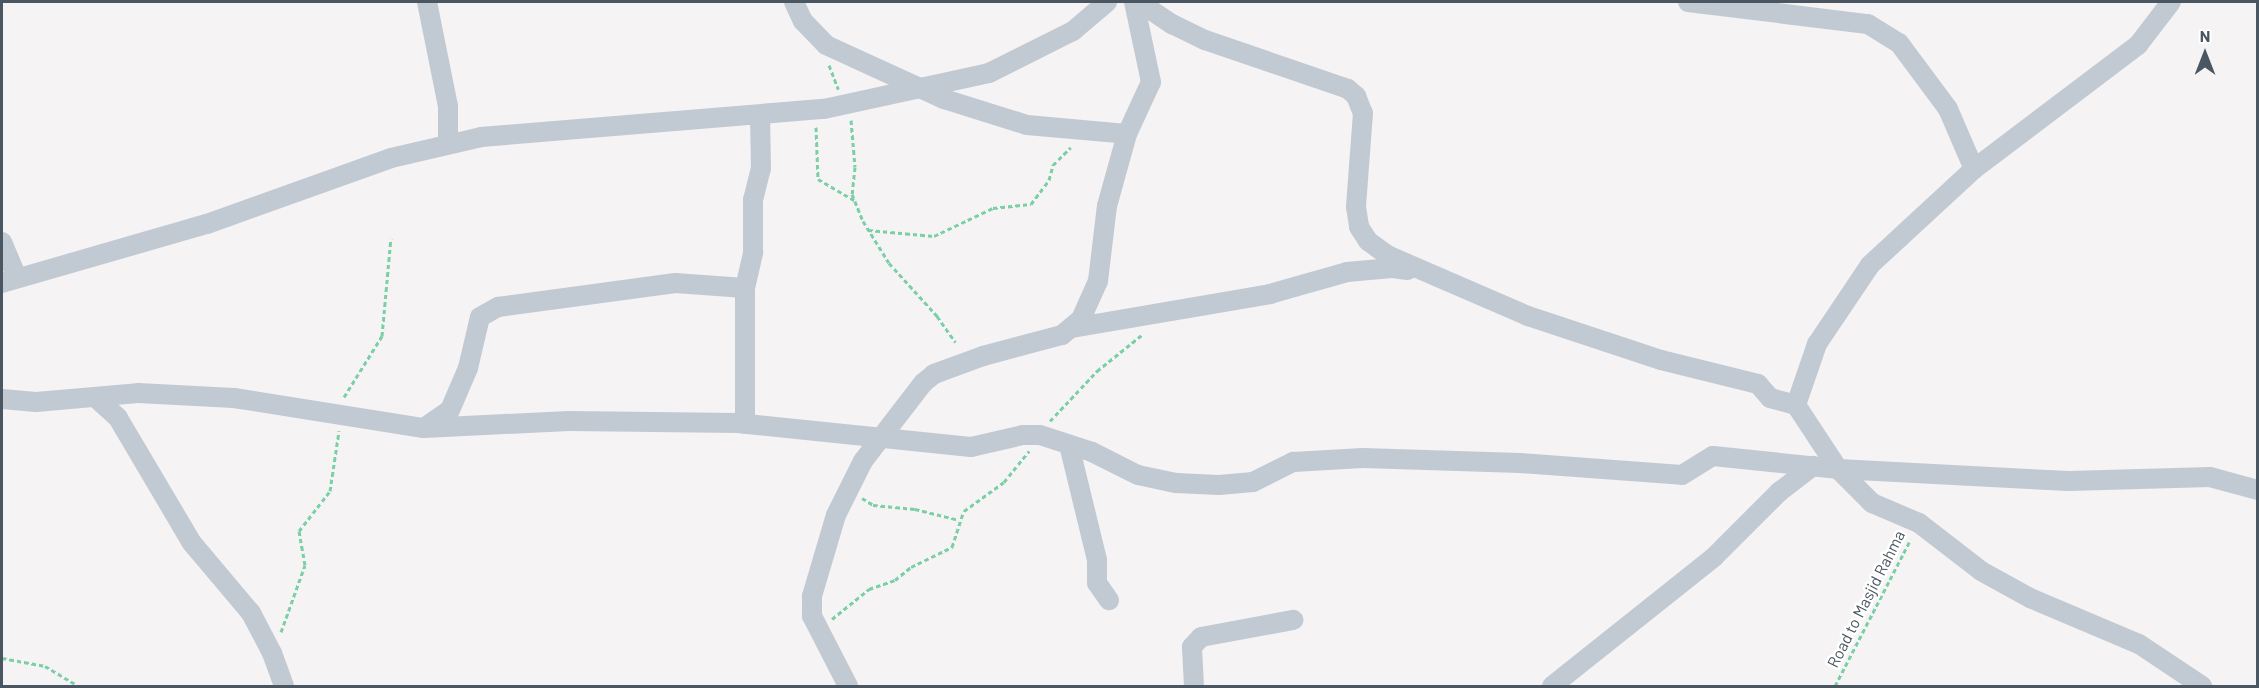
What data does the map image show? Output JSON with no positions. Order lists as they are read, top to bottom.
{
  "streets": {
    "path": ["Road to Masjid Rahma"]
  },
  "north": "top"
}
